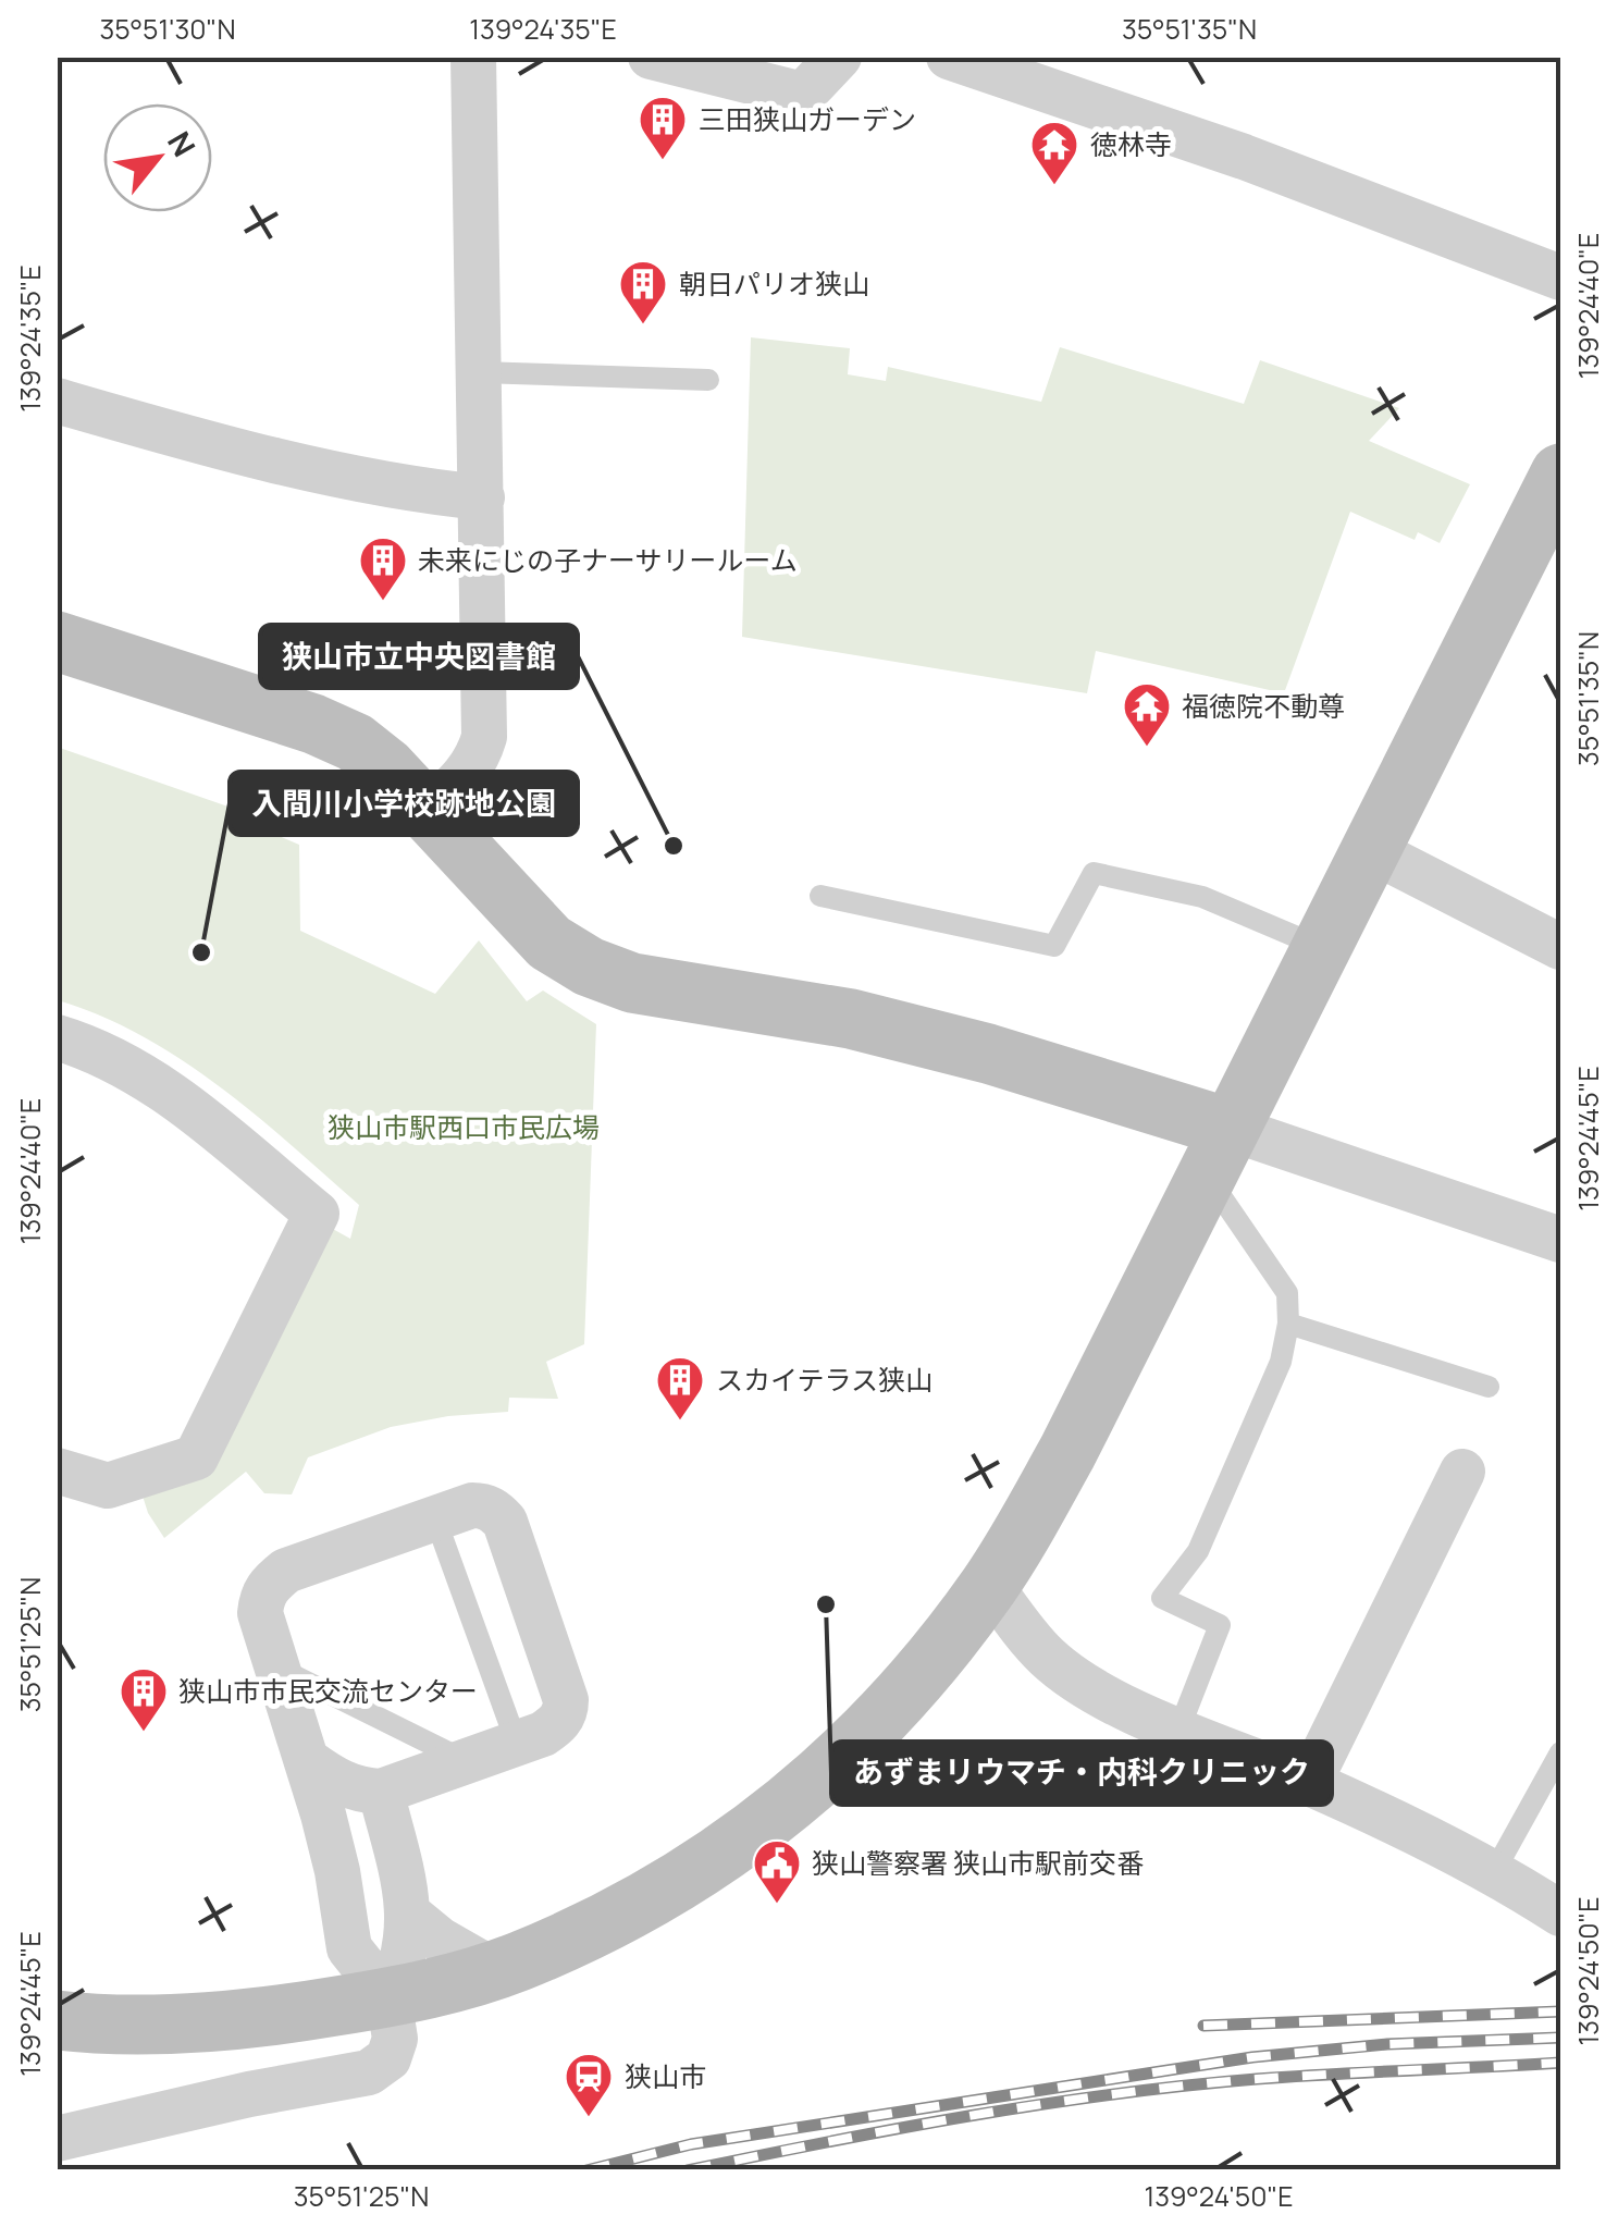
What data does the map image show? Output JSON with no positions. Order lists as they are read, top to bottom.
{
  "parks": ["狭山市駅西口市民広場"],
  "places": {
    "building": [
      "三田狭山ガーデン",
      "朝日パリオ狭山",
      "未来にじの子ナーサリールーム",
      "スカイテラス狭山",
      "狭山市市民交流センター"
    ],
    "temple": ["徳林寺", "福徳院不動尊"],
    "other": ["狭山市立中央図書館", "入間川小学校跡地公園", "あずまリウマチ・内科クリニック"],
    "public building": ["狭山警察署 狭山市駅前交番"],
    "station": ["狭山市"]
  },
  "north": "top right",
  "coordinates": [
    "35°51'30\"N",
    "139°24'35\"E",
    "35°51'35\"N",
    "139°24'40\"E",
    "139°24'45\"E",
    "35°51'25\"N",
    "139°24'50\"E"
  ]
}
